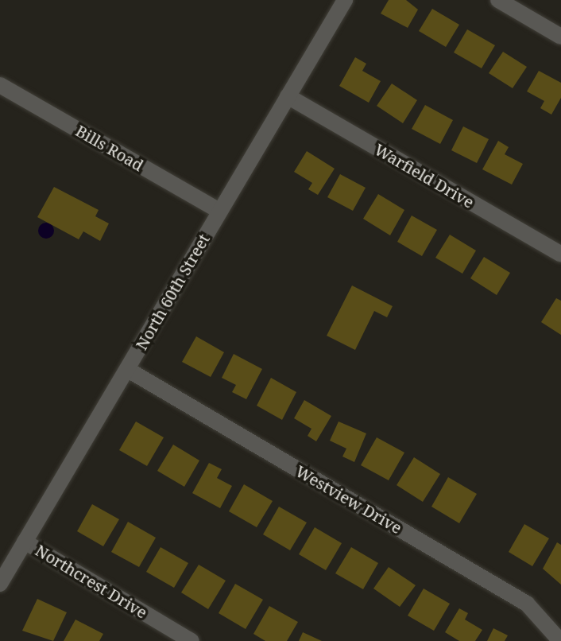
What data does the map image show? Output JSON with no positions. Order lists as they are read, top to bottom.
{
  "streets": {
    "street": [
      "Bills Road",
      "Warfield Drive",
      "North 60th Street",
      "Westview Drive",
      "Northcrest Drive"
    ]
  },
  "crossings": [
    ["Bills Road", "North 60th Street"],
    ["Warfield Drive", "North 60th Street"],
    ["North 60th Street", "Westview Drive"],
    ["North 60th Street", "Northcrest Drive"]
  ]
}
